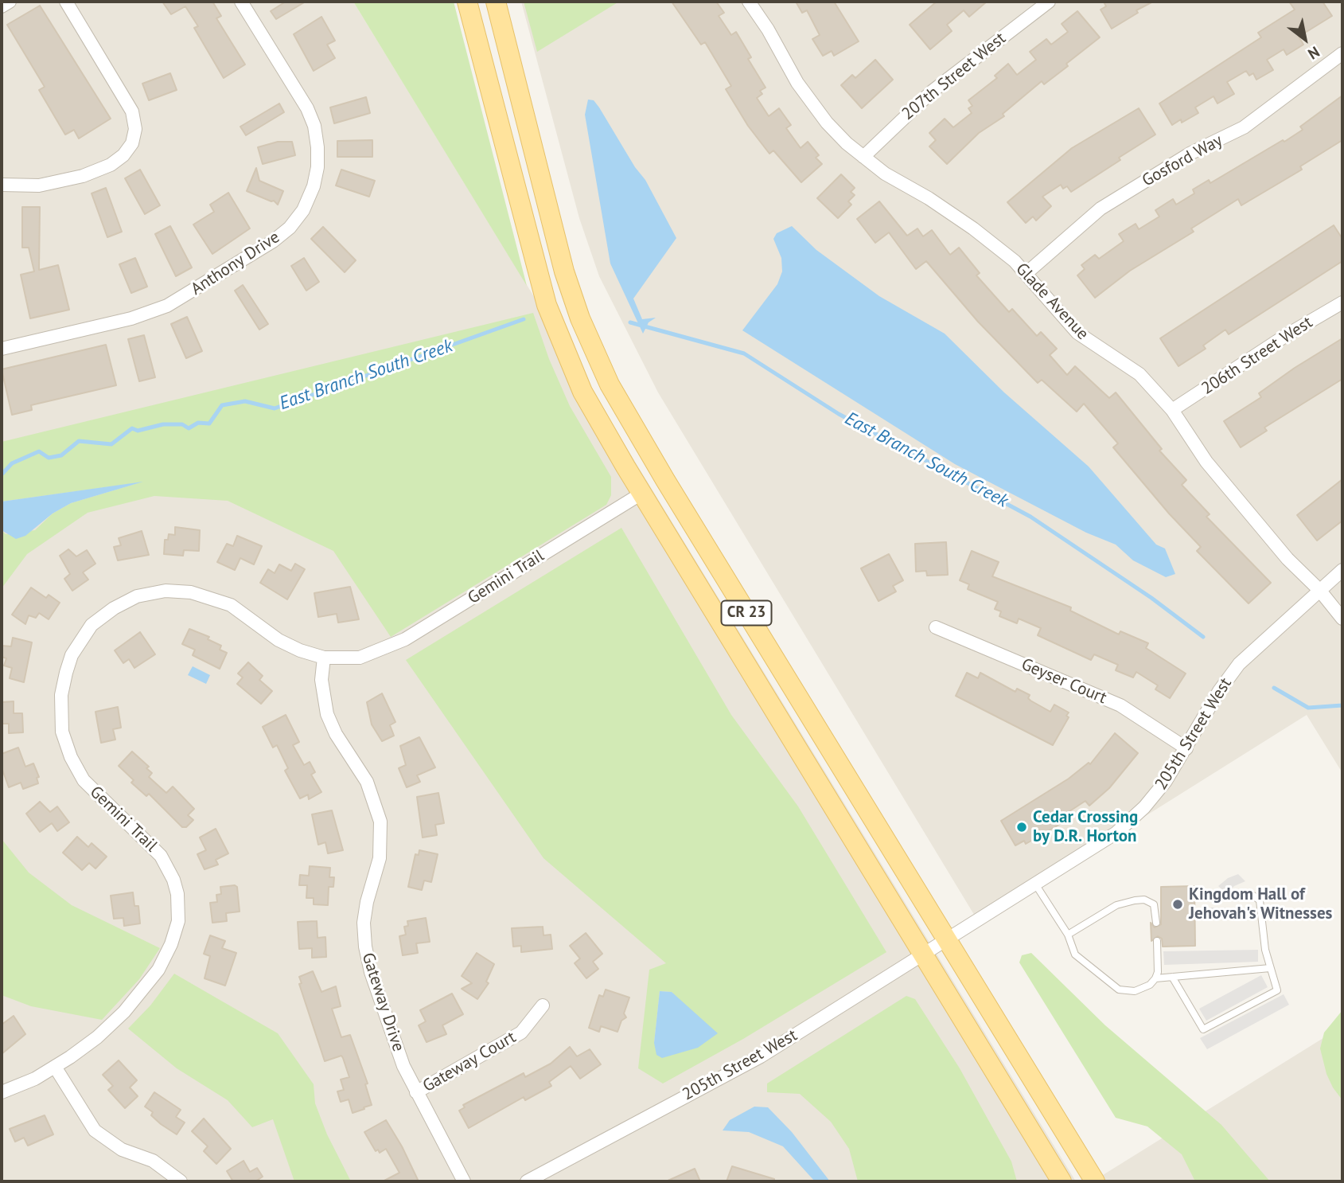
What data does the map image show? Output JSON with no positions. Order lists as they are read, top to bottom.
{
  "streets": {
    "main road": ["CR 23"],
    "street": [
      "207th Street West",
      "Gosford Way",
      "Anthony Drive",
      "Glade Avenue",
      "206th Street West",
      "Gemini Trail",
      "Geyser Court",
      "205th Street West",
      "Gateway Drive",
      "Gateway Court"
    ]
  },
  "crossings": [
    ["207th Street West", "Glade Avenue"],
    ["Gosford Way", "Glade Avenue"],
    ["Glade Avenue", "206th Street West"],
    ["Glade Avenue", "205th Street West"],
    ["Gemini Trail", "CR 23"],
    ["Gemini Trail", "Gateway Drive"],
    ["CR 23", "205th Street West"],
    ["Geyser Court", "205th Street West"],
    ["Gateway Drive", "Gateway Court"]
  ],
  "water": ["East Branch South Creek"],
  "places": ["Cedar Crossing by D.R. Horton", "Kingdom Hall of Jehovah's Witnesses"],
  "north": "bottom right"
}
